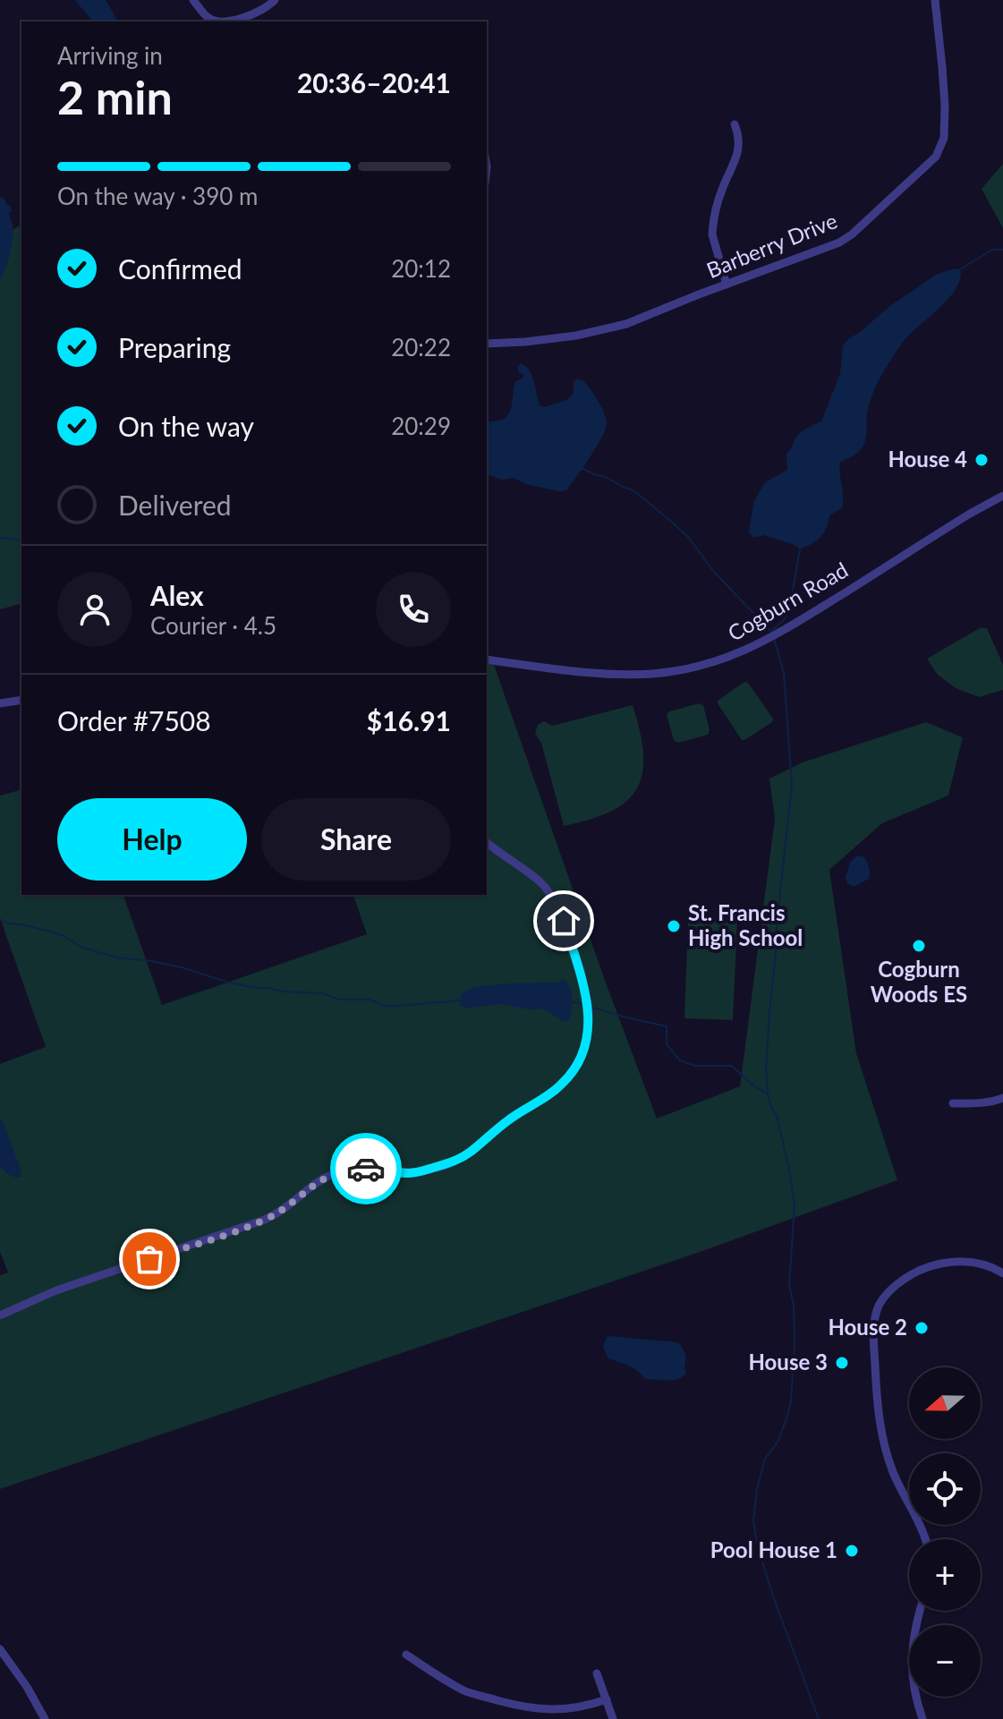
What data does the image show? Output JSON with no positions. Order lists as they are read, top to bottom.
{
  "streets": {
    "street": ["Barberry Drive", "Cogburn Road"]
  },
  "places": [
    "House 4",
    "St. Francis High School",
    "Cogburn Woods ES",
    "House 2",
    "House 3",
    "Pool House 1"
  ],
  "north": "left",
  "page": {
    "heading": ["2 min", "Arriving in", "20:36–20:41"],
    "panel": [
      "Alex",
      "Courier · 4.5",
      "Order #7508",
      "$16.91"
    ],
    "bar": "On the way · 390 m",
    "list": [
      ["Confirmed", "20:12"],
      ["Preparing", "20:22"],
      ["On the way", "20:29"],
      "Delivered"
    ],
    "buttons": ["Help", "Share"],
    "map_buttons": ["+", "−"]
  }
}
